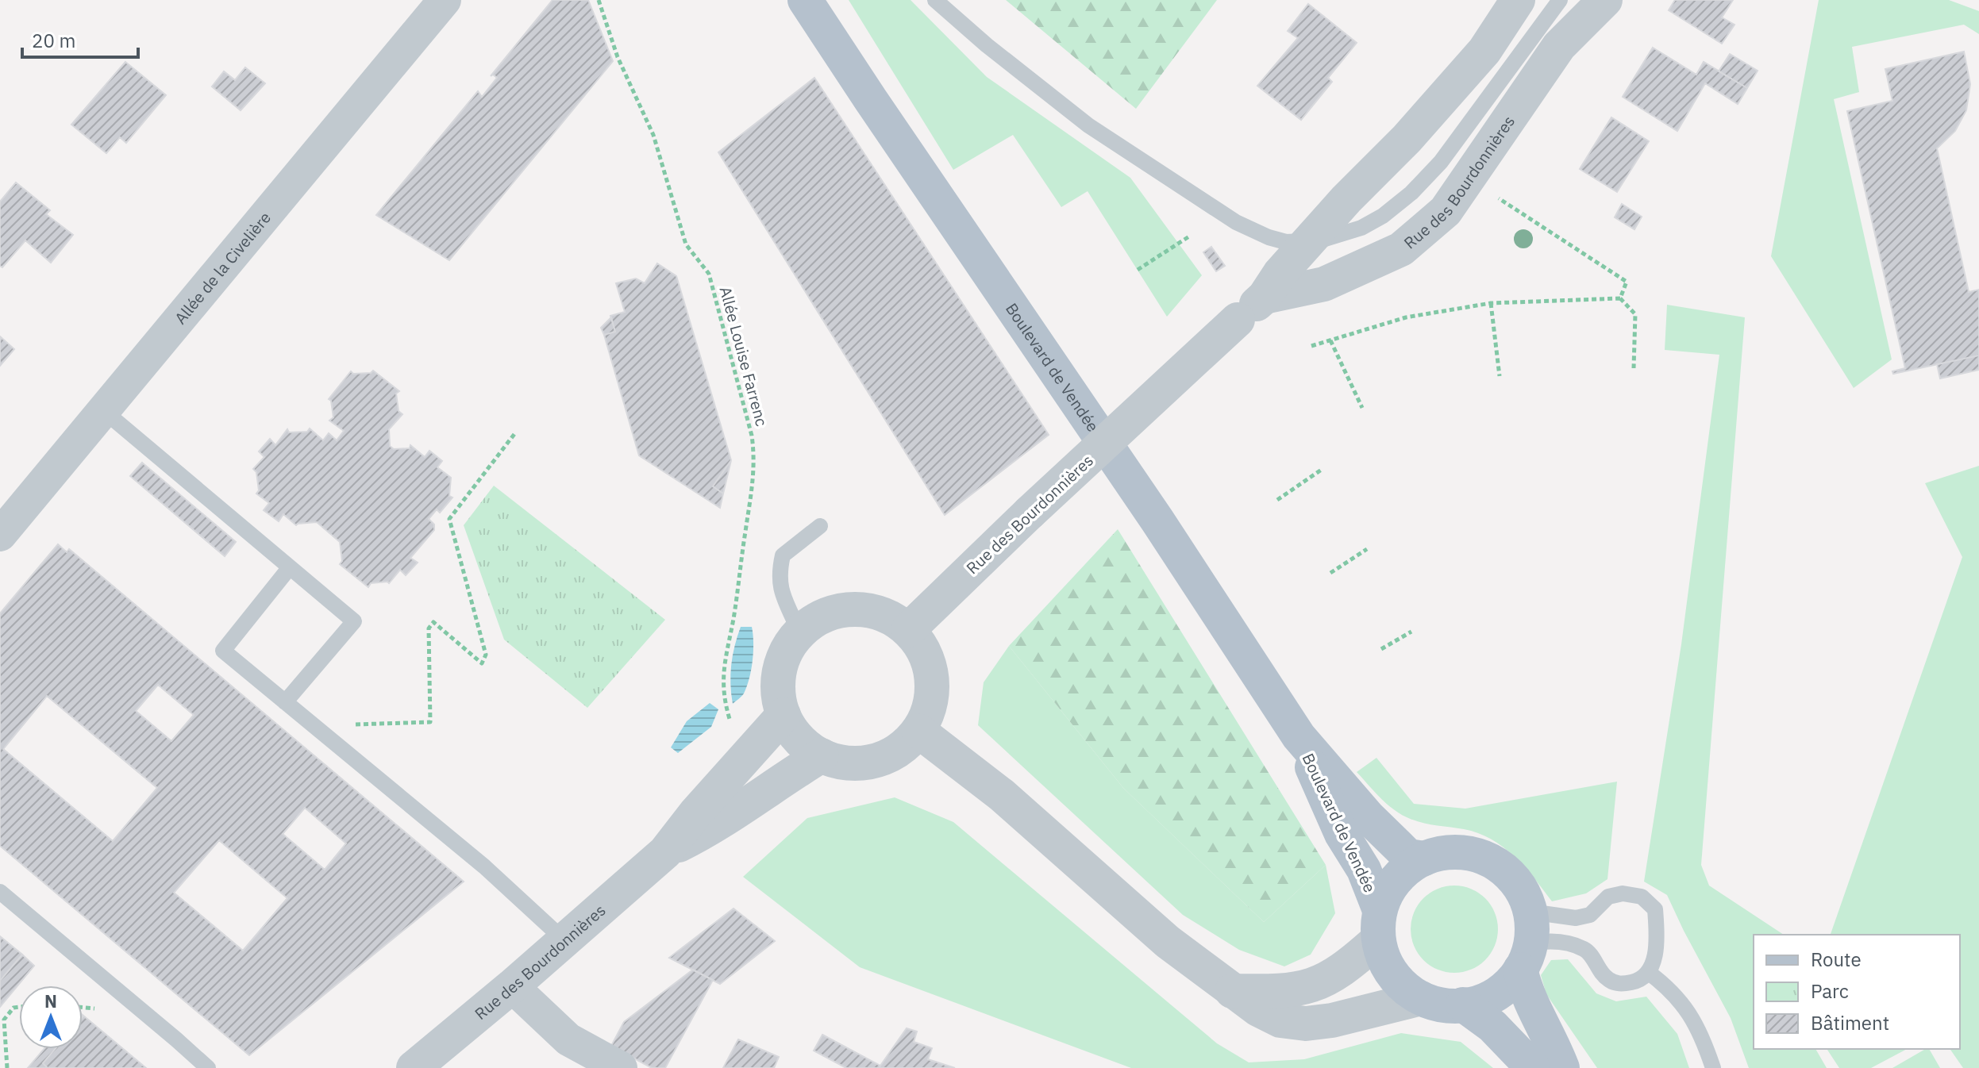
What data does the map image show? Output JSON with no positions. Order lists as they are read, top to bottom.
{
  "streets": {
    "main road": ["Boulevard de Vendée"],
    "street": ["Rue des Bourdonnières", "Allée de la Civelière"],
    "path": ["Allée Louise Farrenc"]
  },
  "legend": ["Route", "Parc", "Bâtiment"],
  "scale_bar": "20 m",
  "north": "top"
}
